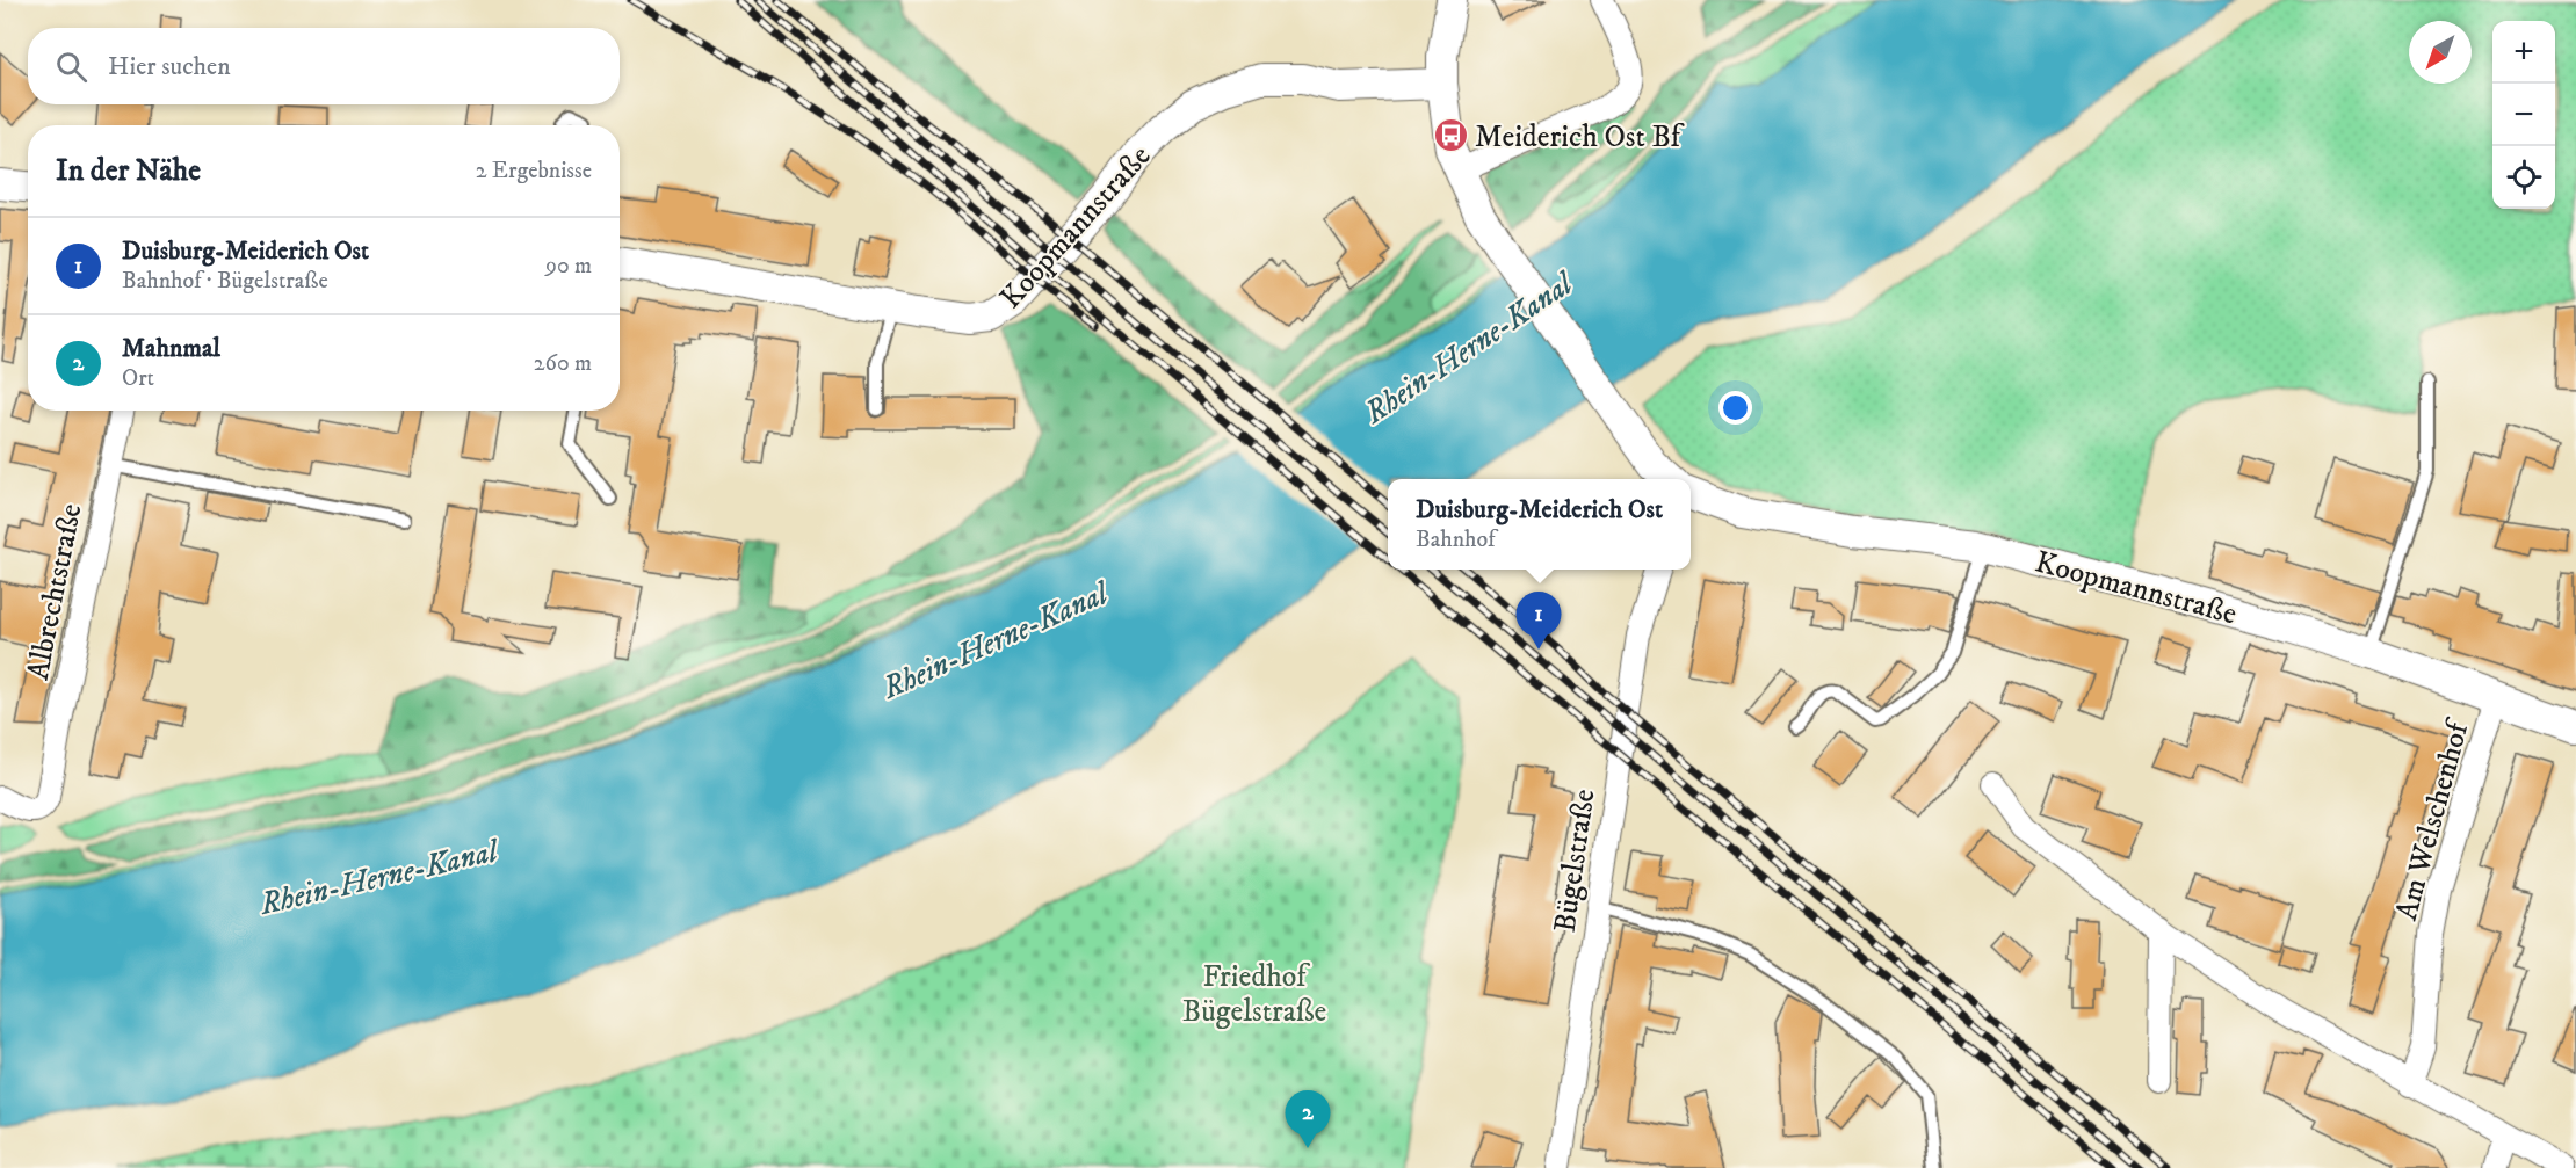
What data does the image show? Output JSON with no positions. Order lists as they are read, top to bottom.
{
  "streets": {
    "street": [
      "Koopmannstraße",
      "Albrechtstraße",
      "Am Welschenhof",
      "Bügelstraße"
    ]
  },
  "crossings": [
    ["Koopmannstraße", "Am Welschenhof"]
  ],
  "water": ["Rhein-Herne-Kanal"],
  "parks": ["Friedhof Bügelstraße"],
  "places": {
    "bus stop": ["Meiderich Ost Bf"]
  },
  "north": "bottom left",
  "page": {
    "map_buttons": ["+", "−"],
    "search": "Hier suchen",
    "heading": ["In der Nähe", "2 Ergebnisse"],
    "list": [
      {
        "mark": "1",
        "name": "Duisburg-Meiderich Ost",
        "note": "Bahnhof · Bügelstraße",
        "value": "90 m"
      },
      {
        "mark": "2",
        "name": "Mahnmal",
        "note": "Ort",
        "value": "260 m"
      }
    ],
    "popup": ["Duisburg-Meiderich Ost", "Bahnhof"],
    "pins": ["1", "2"]
  }
}
